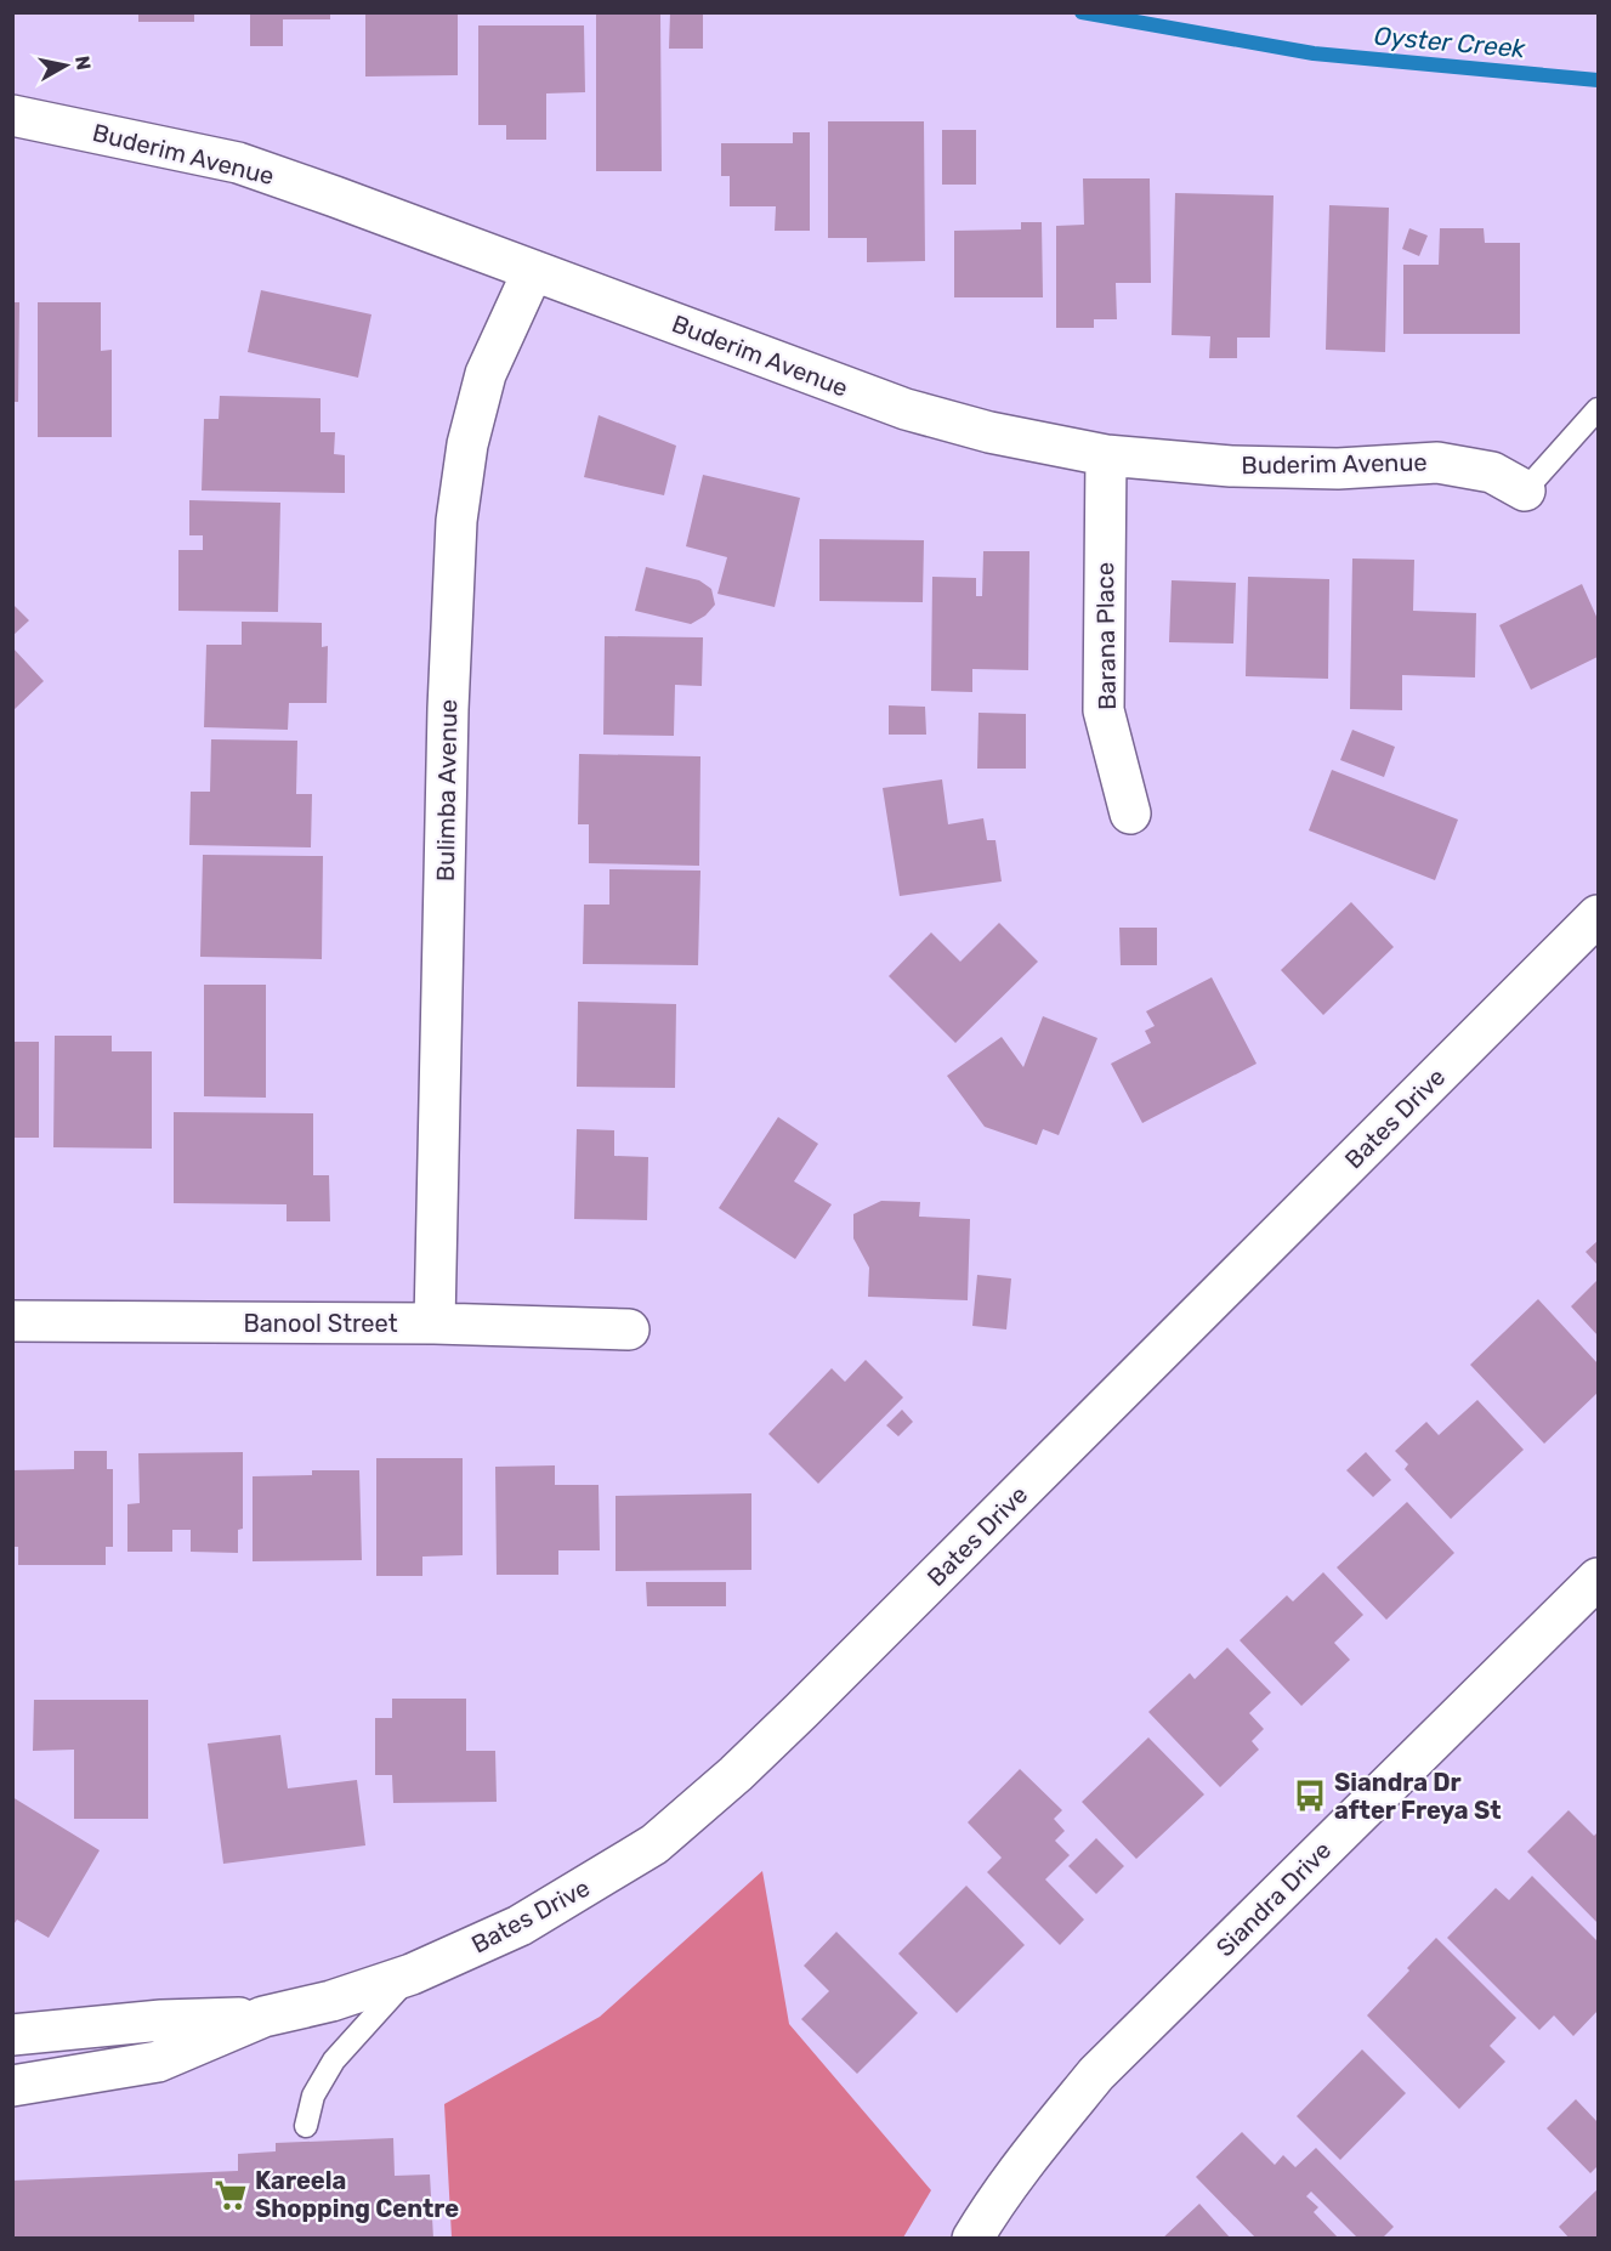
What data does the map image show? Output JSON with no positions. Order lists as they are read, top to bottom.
{
  "streets": {
    "street": [
      "Buderim Avenue",
      "Barana Place",
      "Bulimba Avenue",
      "Bates Drive",
      "Banool Street",
      "Siandra Drive"
    ]
  },
  "crossings": [
    ["Buderim Avenue", "Barana Place"],
    ["Buderim Avenue", "Bulimba Avenue"],
    ["Bulimba Avenue", "Banool Street"]
  ],
  "water": ["Oyster Creek"],
  "places": {
    "bus stop": ["Siandra Dr after Freya St"],
    "supermarket": ["Kareela Shopping Centre"]
  },
  "north": "right"
}
